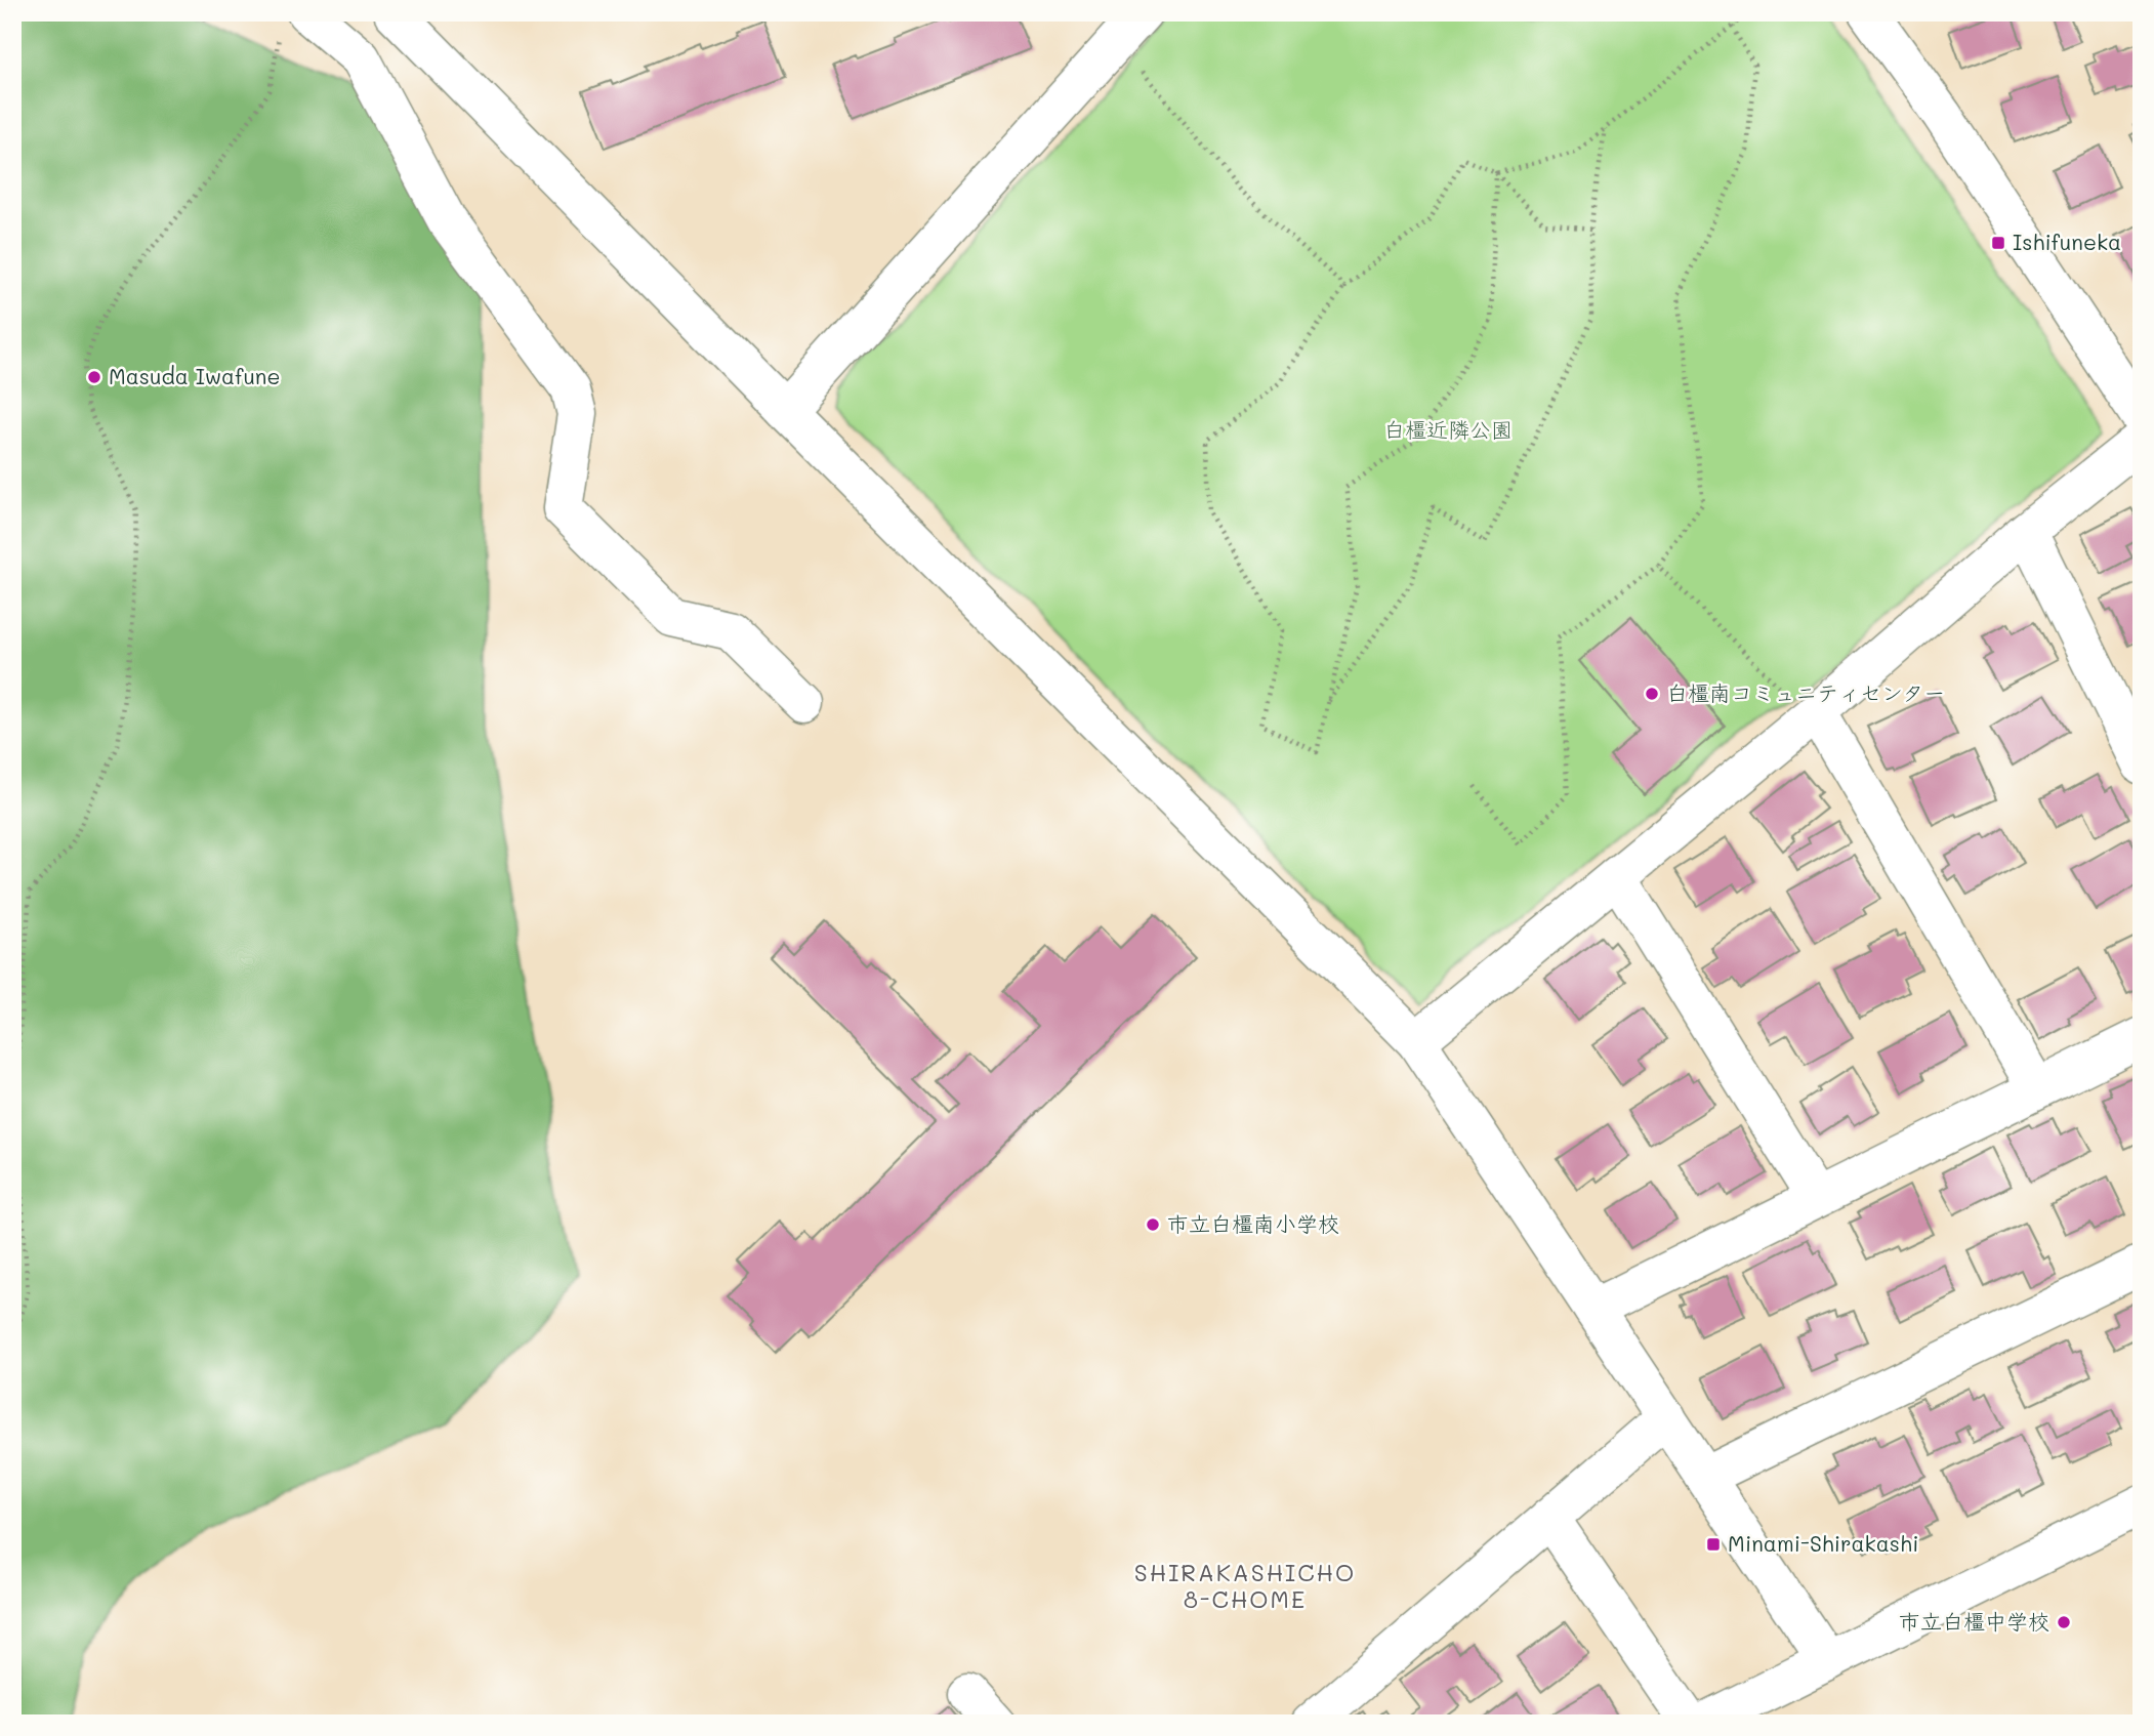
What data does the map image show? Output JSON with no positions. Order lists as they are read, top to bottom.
{
  "districts": ["SHIRAKASHICHO 8-CHOME"],
  "parks": ["白橿近隣公園"],
  "places": {
    "transit": ["Ishifuneka", "Minami-Shirakashi"],
    "other": [
      "Masuda Iwafune",
      "白橿南コミュニティセンター",
      "市立白橿南小学校",
      "市立白橿中学校"
    ]
  }
}
